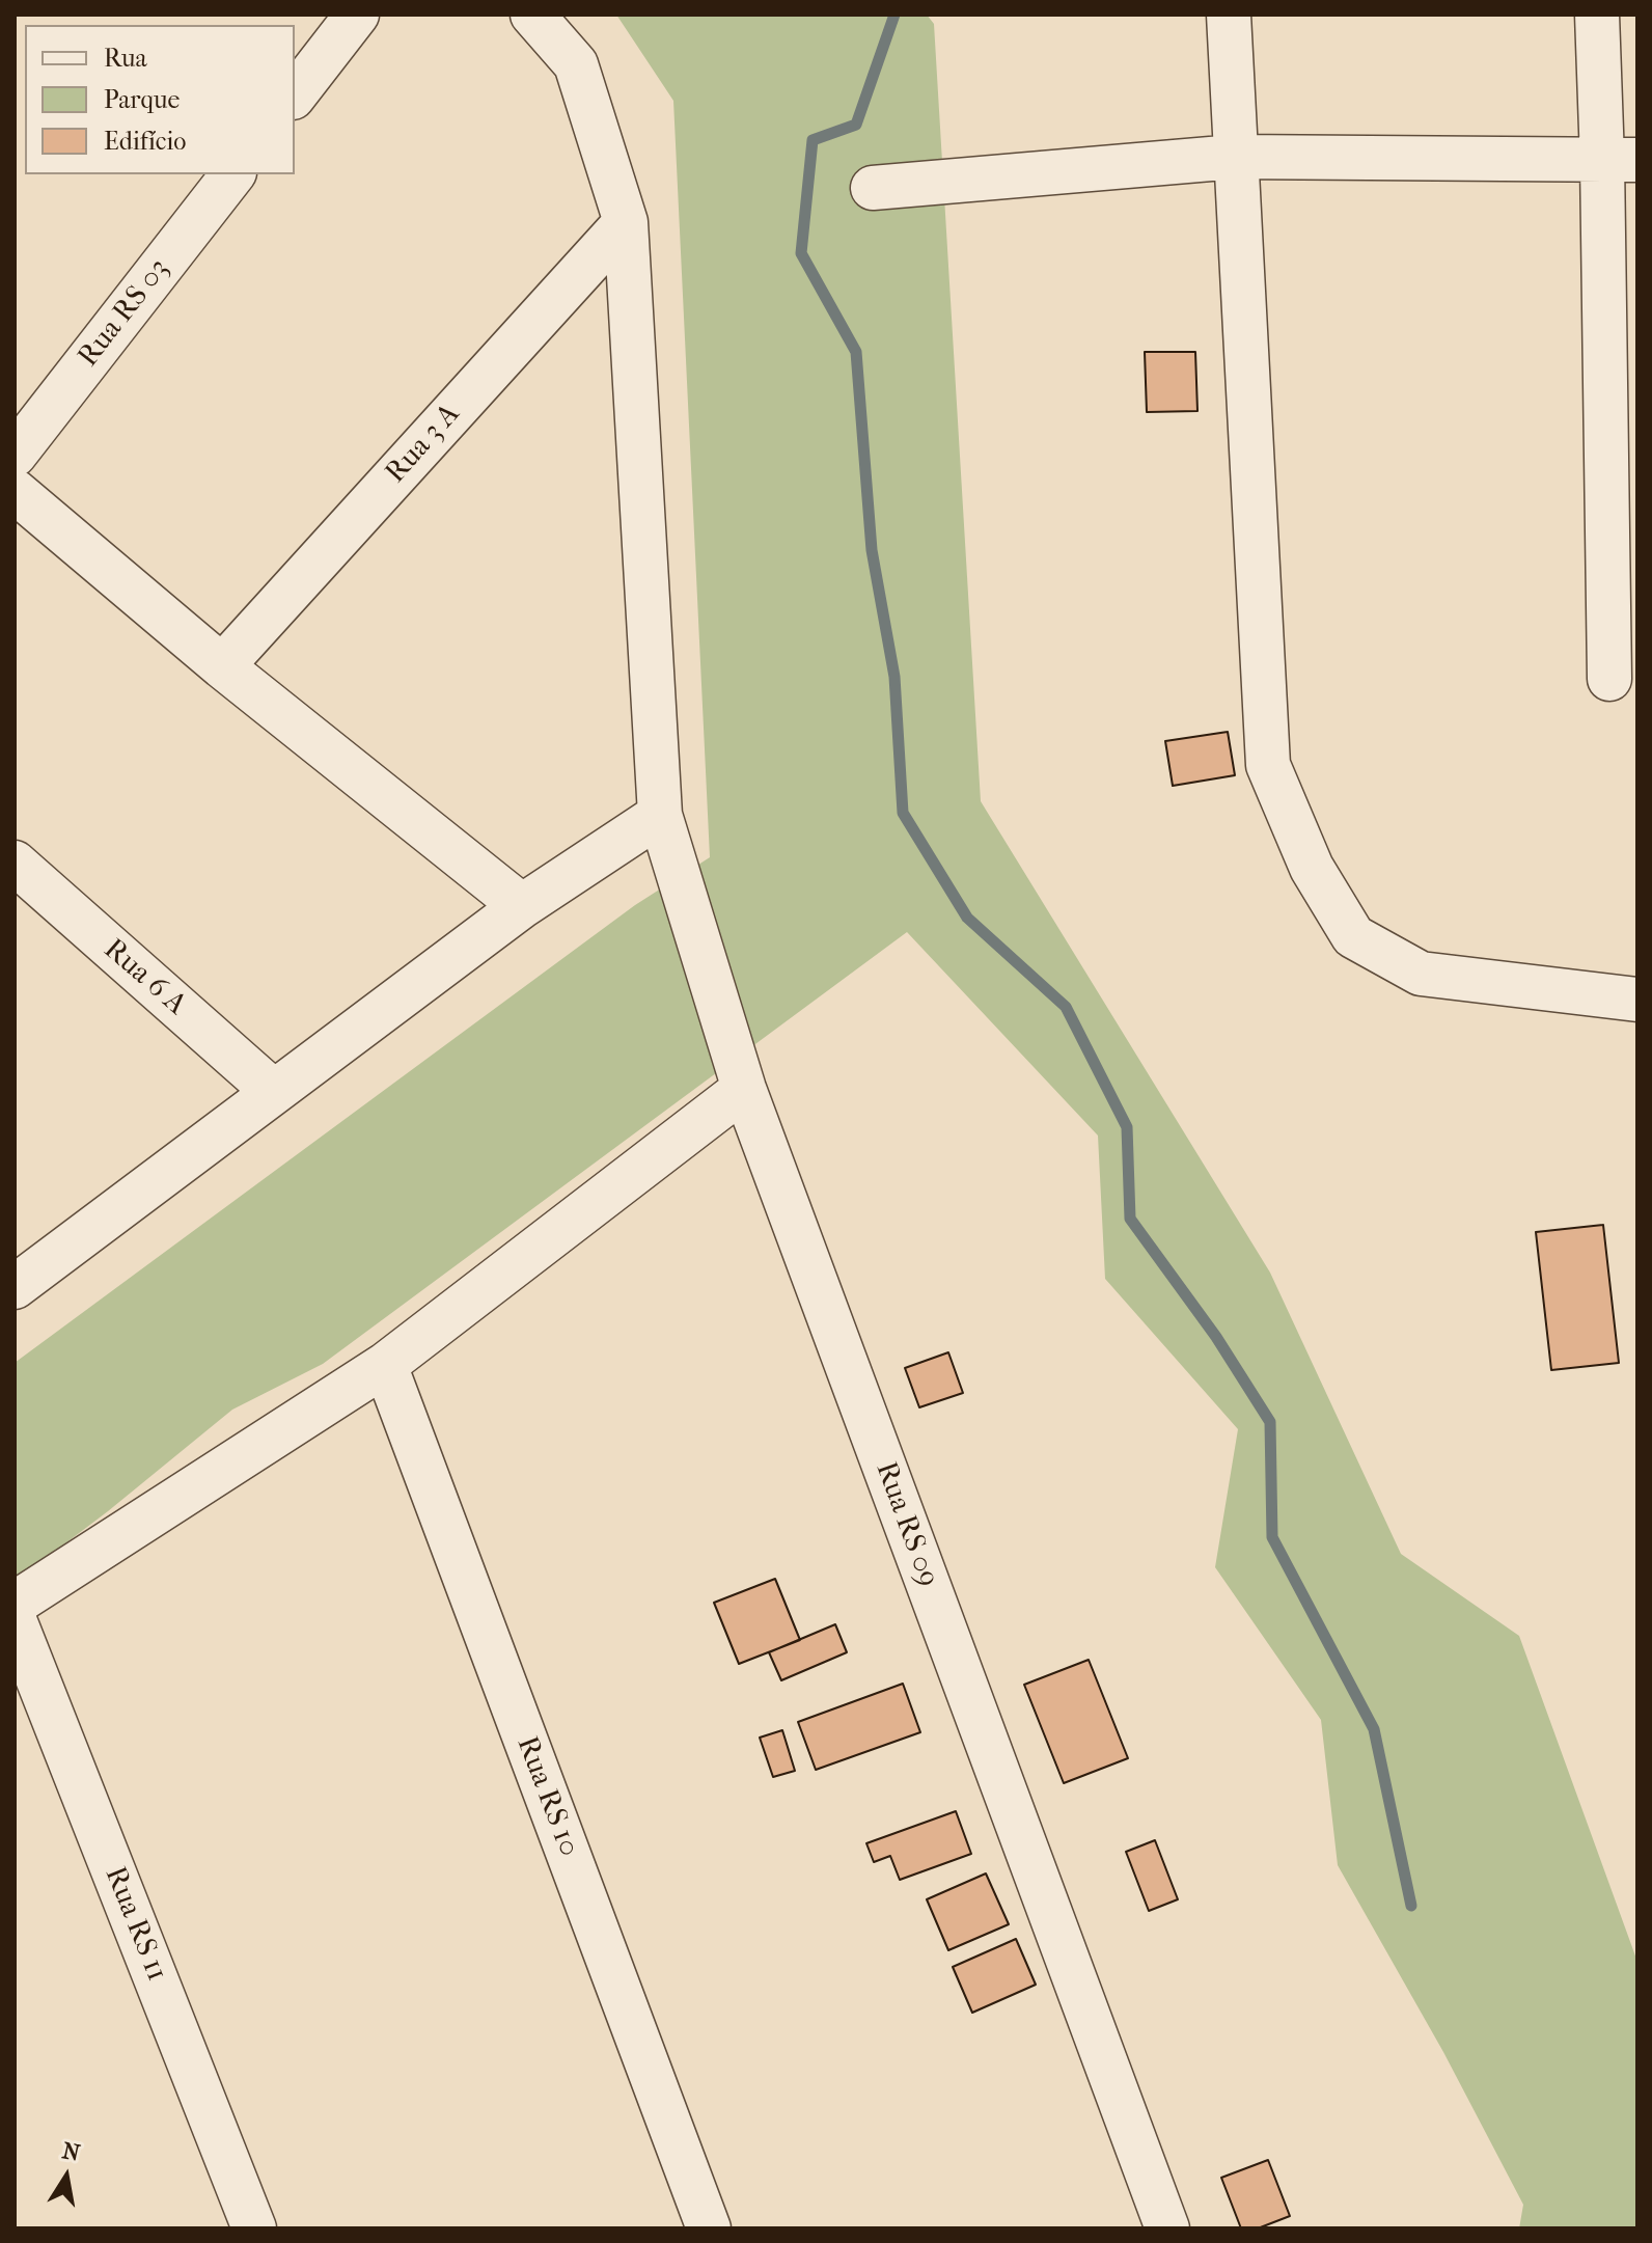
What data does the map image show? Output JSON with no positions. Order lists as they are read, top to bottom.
{
  "streets": {
    "street": [
      "Rua RS 03",
      "Rua 3 A",
      "Rua 6 A",
      "Rua RS 09",
      "Rua RS 10",
      "Rua RS 11"
    ]
  },
  "crossings": [
    ["Rua 3 A", "Rua RS 09"]
  ],
  "legend": ["Rua", "Parque", "Edifício"],
  "north": "top"
}
